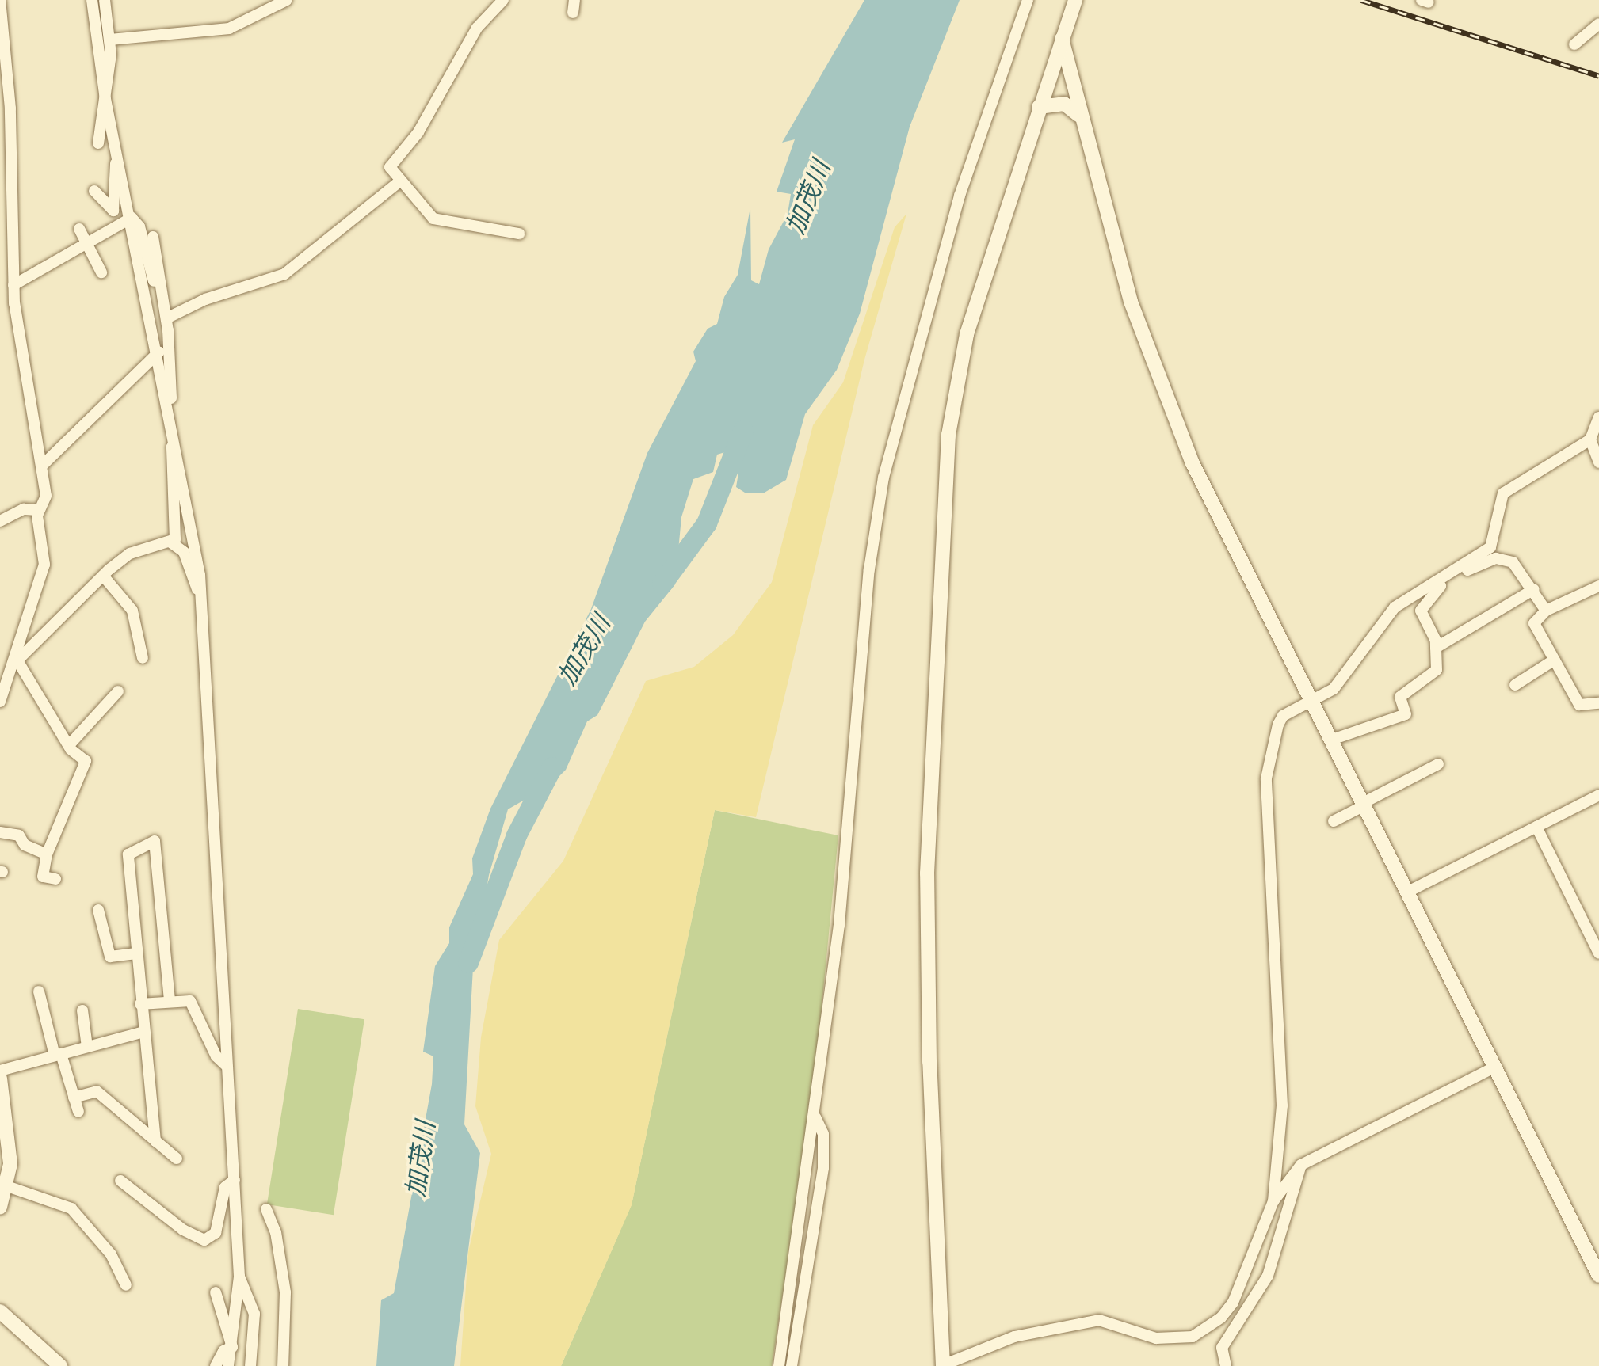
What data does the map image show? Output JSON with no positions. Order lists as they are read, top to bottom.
{
  "water": ["加茂川"]
}
